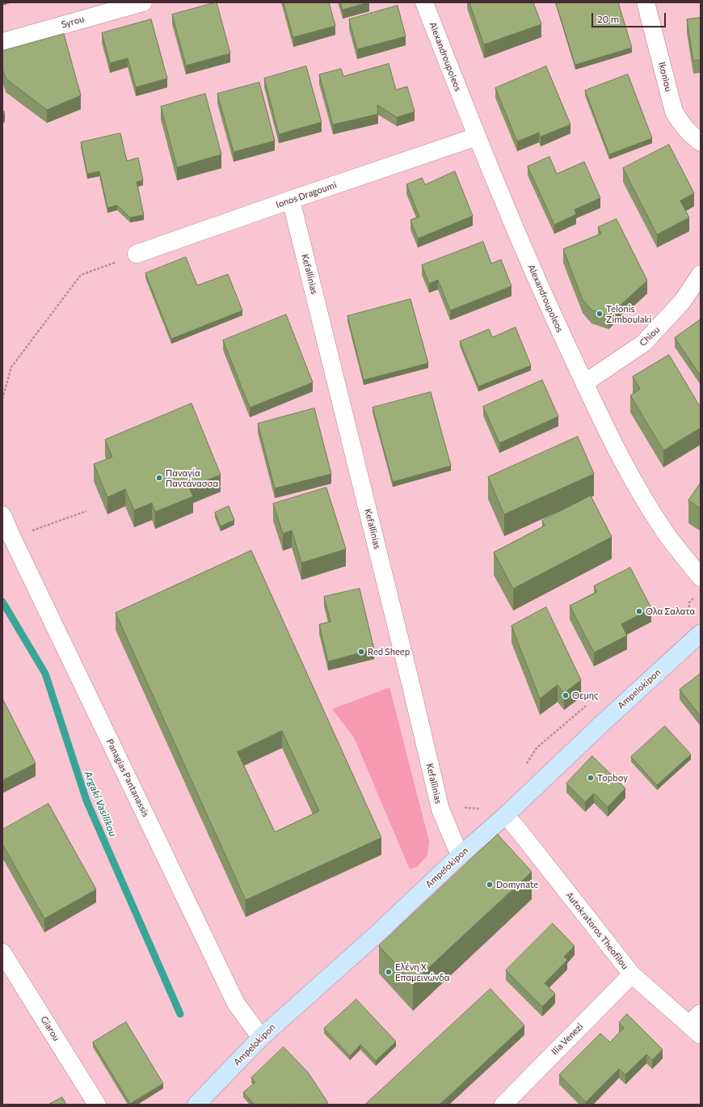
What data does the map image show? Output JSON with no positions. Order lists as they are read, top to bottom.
{
  "streets": {
    "street": [
      "Syrou",
      "Alexandroupoleos",
      "Ikoniou",
      "Ionos Dragoumi",
      "Kefallinias",
      "Chiou",
      "Ampelokipon",
      "Panagias Pantanassis",
      "Autokratoros Theofilou",
      "Giarou",
      "Ilia Venezi"
    ]
  },
  "crossings": [
    ["Alexandroupoleos", "Ionos Dragoumi"],
    ["Alexandroupoleos", "Chiou"],
    ["Ionos Dragoumi", "Kefallinias"],
    ["Kefallinias", "Ampelokipon"],
    ["Ampelokipon", "Panagias Pantanassis"],
    ["Ampelokipon", "Autokratoros Theofilou"],
    ["Autokratoros Theofilou", "Ilia Venezi"]
  ],
  "water": ["Argaki Vasilikou"],
  "places": [
    "Telonis Zimboulaki",
    "Παναγία Παντάνασσα",
    "Ολα Σαλατα",
    "Red Sheep",
    "Θεμης",
    "Topboy",
    "Domynate",
    "Ελένη Χ Επαμεινώνδα"
  ],
  "scale_bar": "20 m"
}
